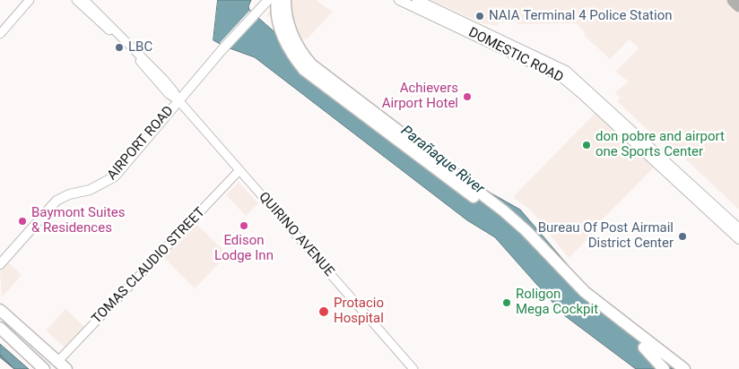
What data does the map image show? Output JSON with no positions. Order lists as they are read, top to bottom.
{
  "streets": {
    "main road": [
      "DOMESTIC ROAD",
      "AIRPORT ROAD",
      "QUIRINO AVENUE",
      "TOMAS CLAUDIO STREET"
    ]
  },
  "crossings": [
    ["AIRPORT ROAD", "QUIRINO AVENUE"],
    ["QUIRINO AVENUE", "TOMAS CLAUDIO STREET"]
  ],
  "water": ["Parañaque River"],
  "places": [
    "NAIA Terminal 4 Police Station",
    "LBC",
    "Achievers Airport Hotel",
    "don pobre and airport one Sports Center",
    "Baymont Suites & Residences",
    "Edison Lodge Inn",
    "Bureau Of Post Airmail District Center",
    "Roligon Mega Cockpit",
    "Protacio Hospital"
  ]
}
